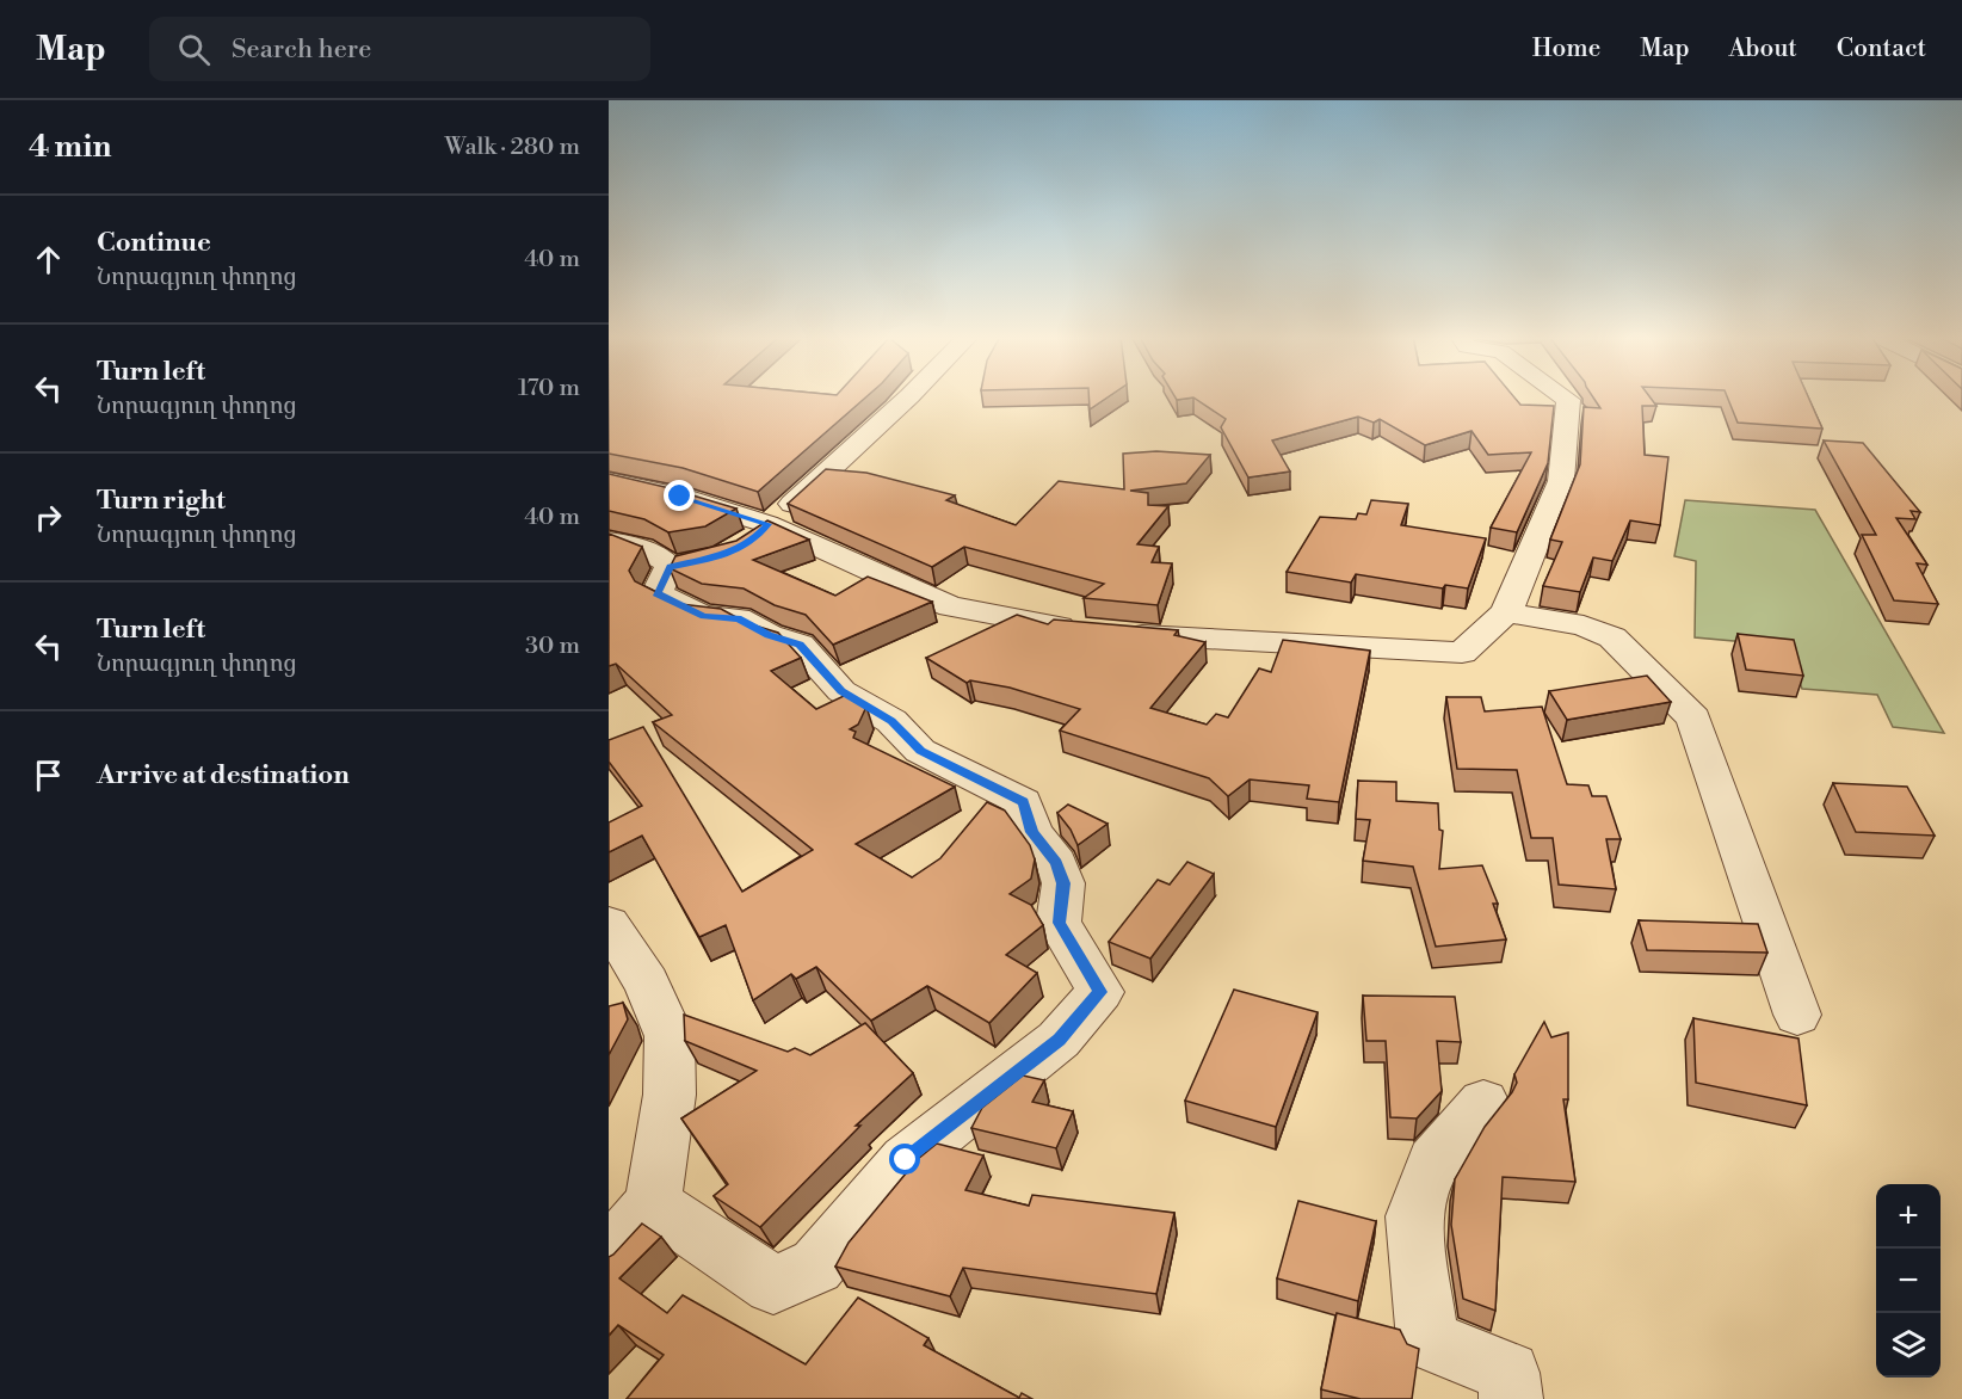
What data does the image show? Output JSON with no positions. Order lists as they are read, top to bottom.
{
  "page": {
    "header": "Map",
    "search": "Search here",
    "nav": [
      "Home",
      "Map",
      "About",
      "Contact"
    ],
    "heading": ["4 min", "Walk · 280 m"],
    "list": [
      ["Continue", "Նորագյուղ փողոց", "40 m"],
      ["Turn left", "Նորագյուղ փողոց", "170 m"],
      ["Turn right", "Նորագյուղ փողոց", "40 m"],
      ["Turn left", "Նորագյուղ փողոց", "30 m"],
      "Arrive at destination"
    ],
    "map_buttons": ["+", "−"]
  }
}
